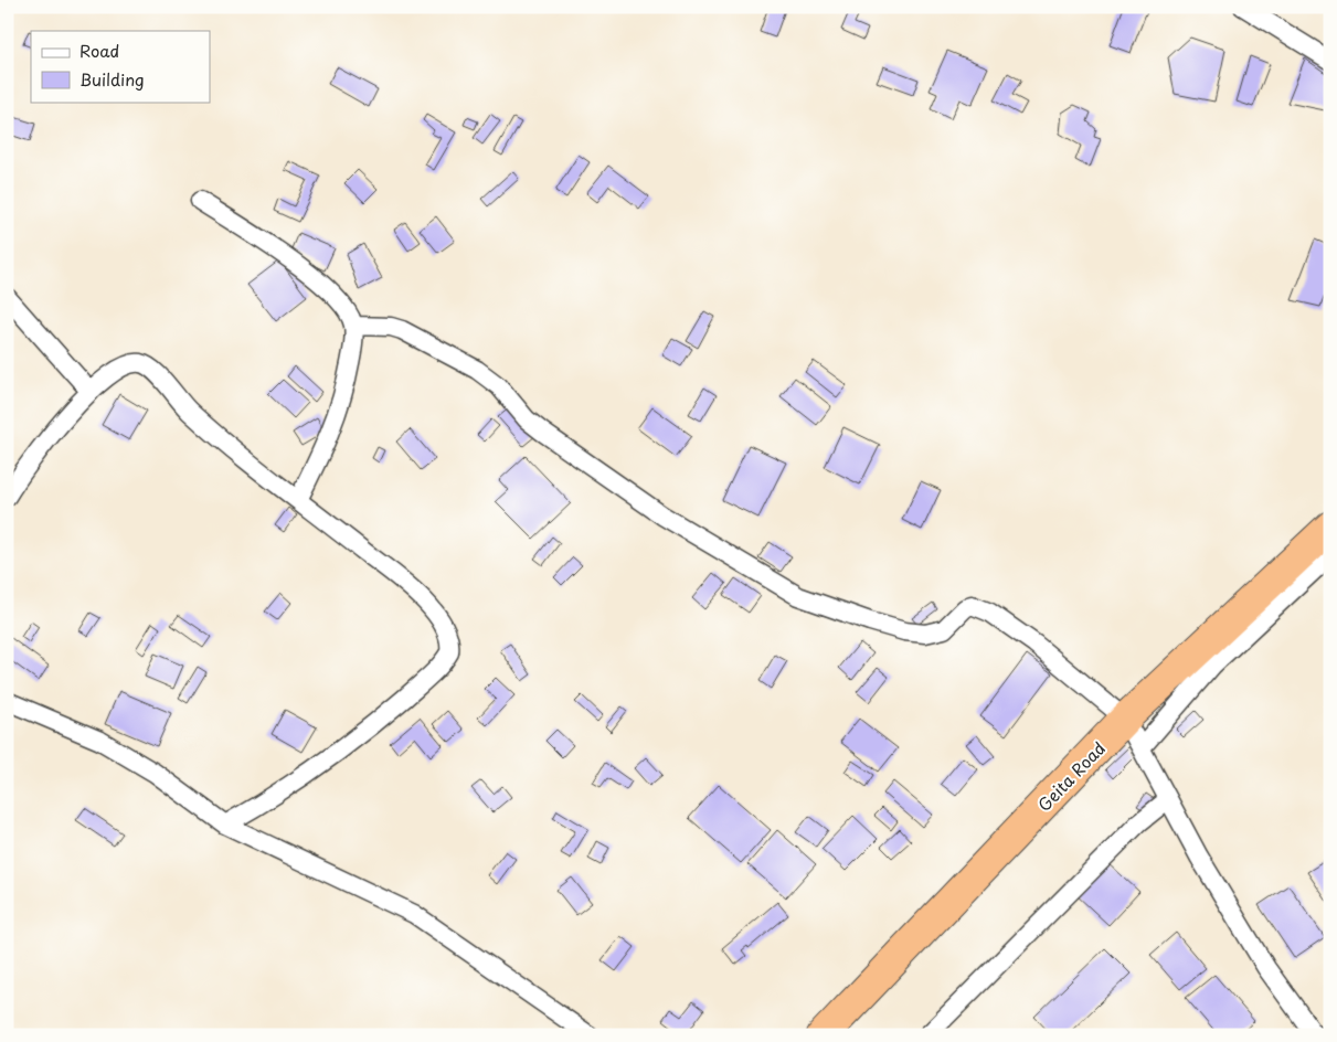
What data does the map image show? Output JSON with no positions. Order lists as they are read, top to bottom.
{
  "streets": {
    "highway": ["Geita Road"]
  },
  "legend": ["Road", "Building"]
}
